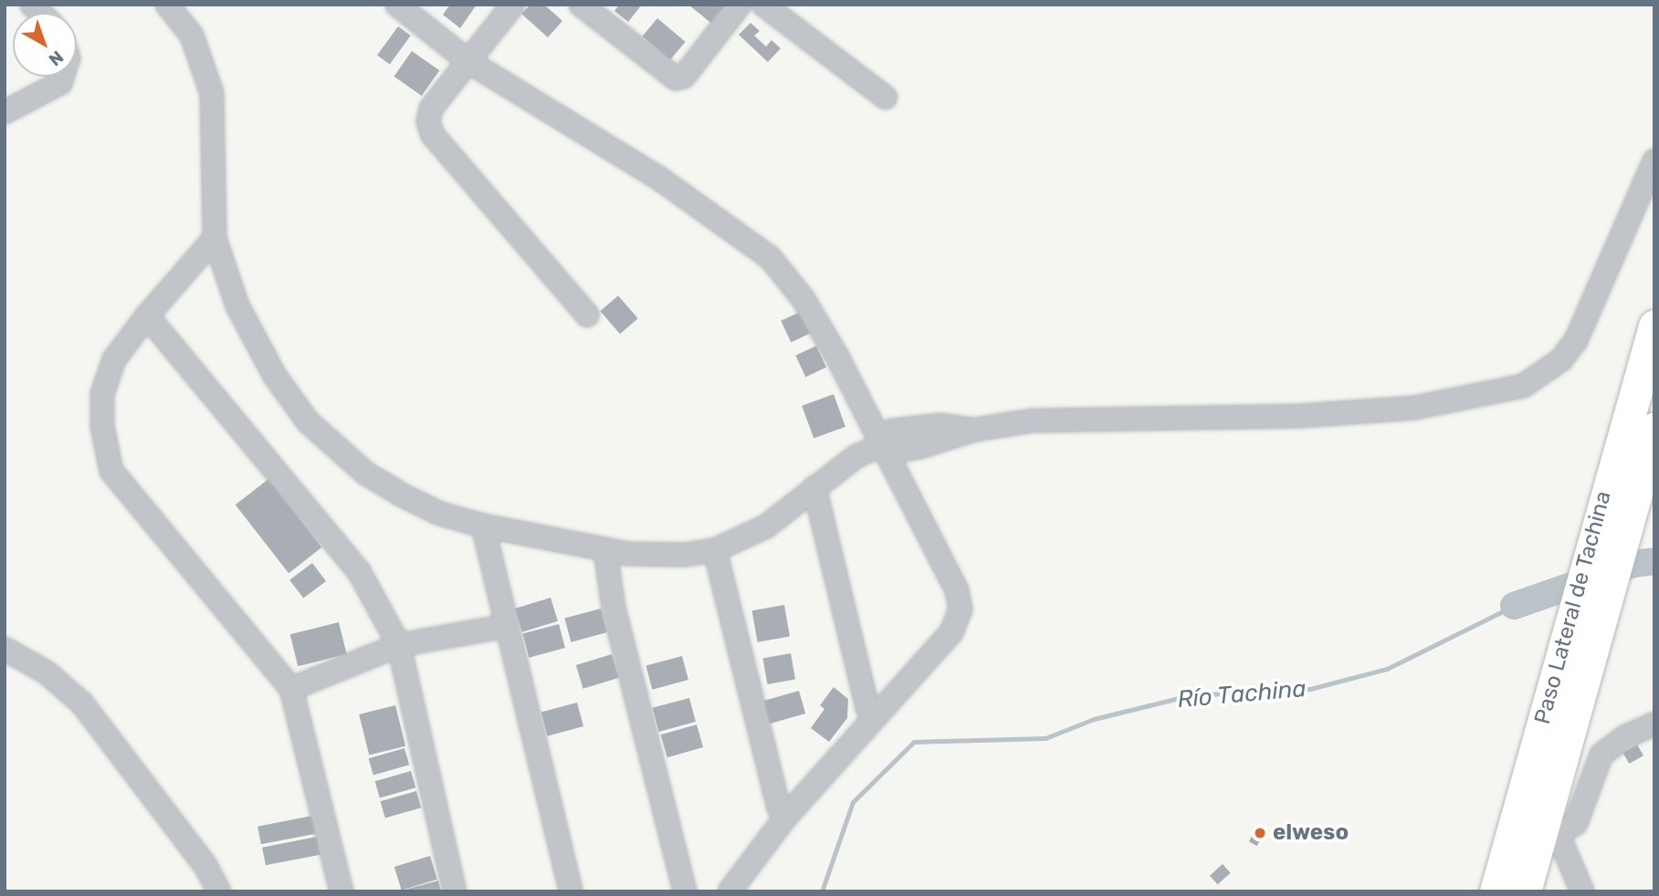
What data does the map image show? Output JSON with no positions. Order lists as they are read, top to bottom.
{
  "streets": {
    "highway": ["Paso Lateral de Tachina"]
  },
  "water": ["Río Tachina"],
  "places": ["elweso"],
  "north": "bottom right"
}
